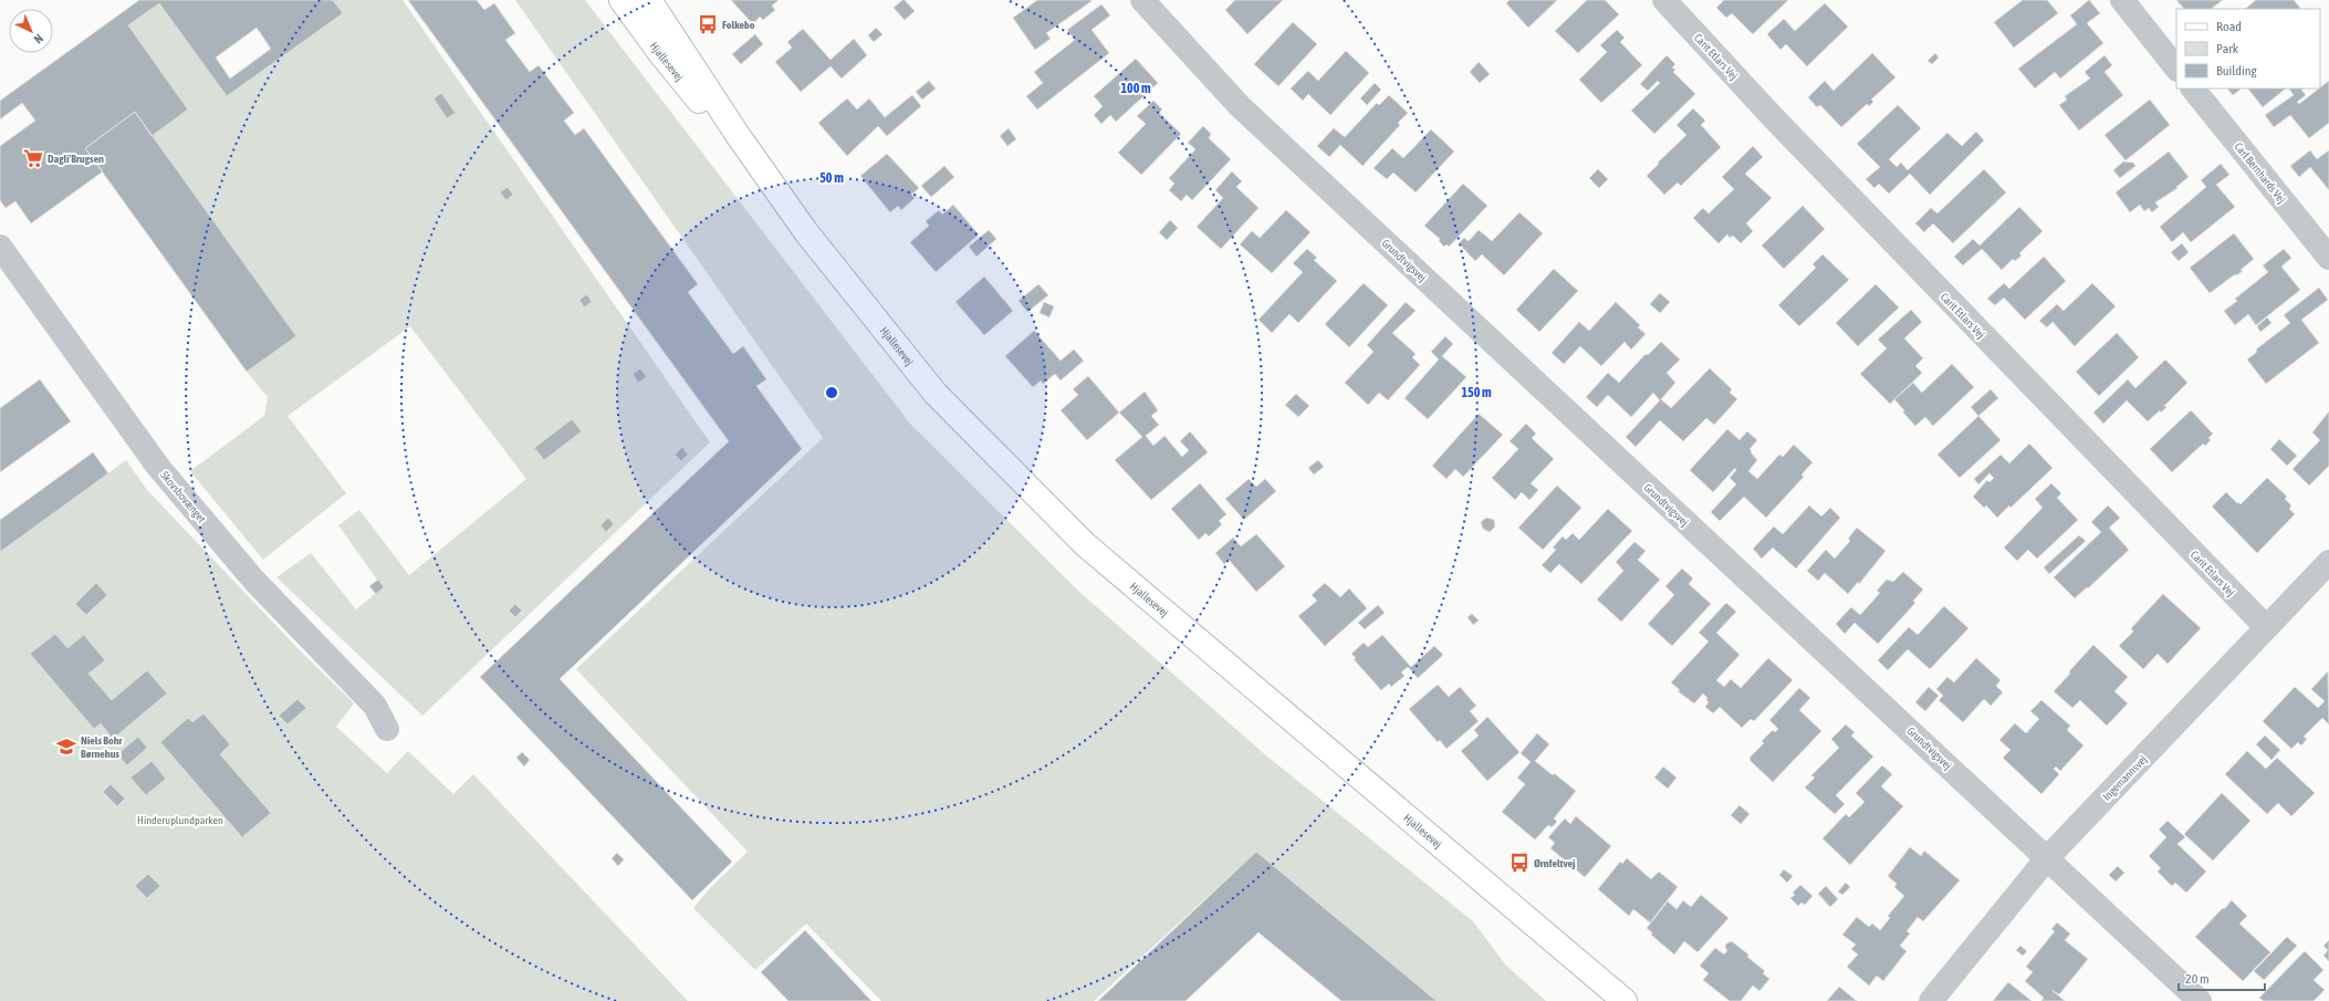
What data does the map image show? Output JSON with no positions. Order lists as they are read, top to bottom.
{
  "streets": {
    "main road": ["Hjallesevej"],
    "street": [
      "Carit Etlars Vej",
      "Carl Bernhards Vej",
      "Grundtvigsvej",
      "Skovsbovænget",
      "Ingemannsvej"
    ]
  },
  "crossings": [
    ["Carit Etlars Vej", "Ingemannsvej"],
    ["Grundtvigsvej", "Ingemannsvej"]
  ],
  "parks": ["Hinderuplundparken"],
  "places": {
    "bus stop": ["Folkebo", "Ørnfeltvej"],
    "supermarket": ["Dagli'Brugsen"],
    "school or university": ["Niels Bohr Børnehus"]
  },
  "legend": ["Road", "Park", "Building"],
  "scale_bar": "20 m",
  "north": "bottom right",
  "rings": ["100 m", "50 m", "150 m"]
}
